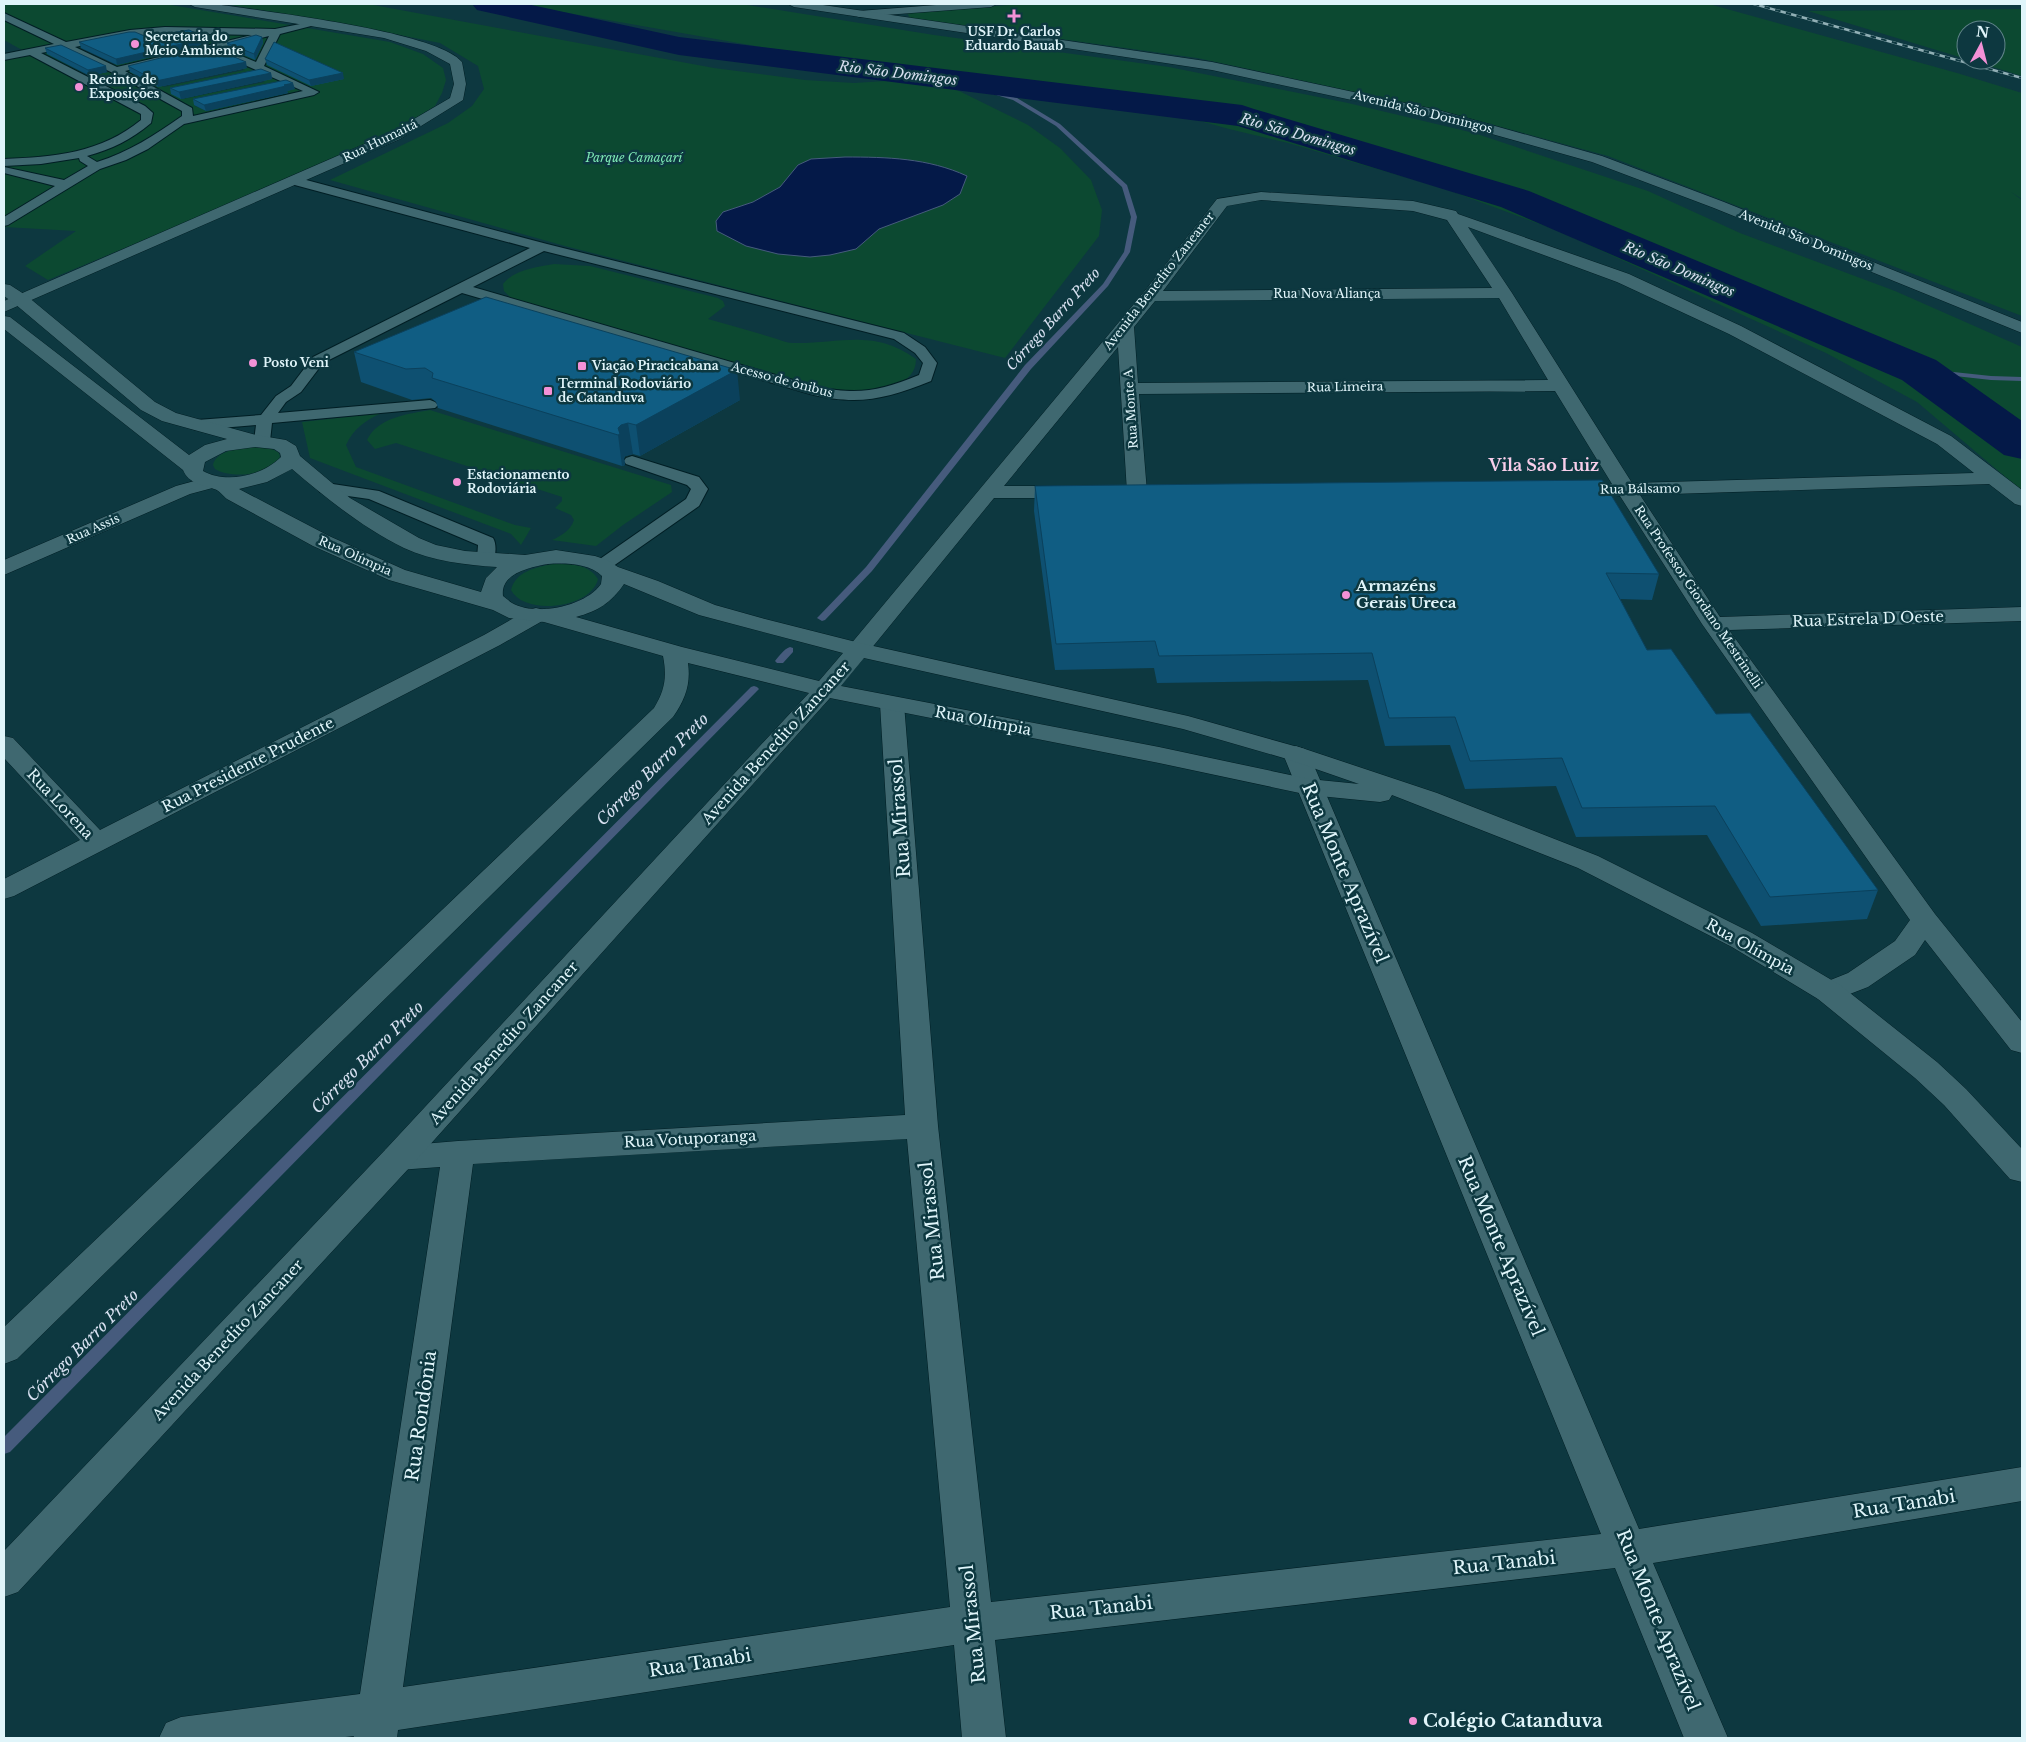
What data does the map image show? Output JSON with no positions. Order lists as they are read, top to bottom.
{
  "streets": {
    "street": [
      "Avenida São Domingos",
      "Rua Humaitá",
      "Avenida Benedito Zaneaner",
      "Rua Nova Aliança",
      "Rua Limeira",
      "Rua Monte A",
      "Rua Bálsamo",
      "Rua Assis",
      "Rua Olímpia",
      "Rua Professor Giordano Mestrinelli",
      "Rua Estrela D Oeste",
      "Avenida Benedito Zancaner",
      "Rua Presidente Prudente",
      "Rua Lorena",
      "Rua Mirassol",
      "Rua Monte Aprazível",
      "Rua Votuporanga",
      "Rua Rondônia",
      "Rua Tanabi"
    ],
    "lane": ["Acesso de ônibus"]
  },
  "crossings": [
    ["Avenida Benedito Zaneaner", "Rua Nova Aliança"],
    ["Avenida Benedito Zaneaner", "Rua Monte A"],
    ["Avenida Benedito Zaneaner", "Rua Professor Giordano Mestrinelli"],
    ["Avenida Benedito Zaneaner", "Avenida Benedito Zancaner"],
    ["Rua Nova Aliança", "Rua Professor Giordano Mestrinelli"],
    ["Rua Limeira", "Rua Monte A"],
    ["Rua Limeira", "Rua Professor Giordano Mestrinelli"],
    ["Rua Monte A", "Avenida Benedito Zancaner"],
    ["Rua Bálsamo", "Rua Professor Giordano Mestrinelli"],
    ["Rua Assis", "Rua Olímpia"],
    ["Rua Olímpia", "Avenida Benedito Zancaner"],
    ["Rua Olímpia", "Rua Presidente Prudente"],
    ["Rua Olímpia", "Rua Mirassol"],
    ["Rua Olímpia", "Rua Monte Aprazível"],
    ["Rua Professor Giordano Mestrinelli", "Rua Estrela D Oeste"],
    ["Rua Presidente Prudente", "Rua Lorena"],
    ["Rua Mirassol", "Rua Votuporanga"],
    ["Rua Mirassol", "Rua Tanabi"],
    ["Rua Monte Aprazível", "Rua Tanabi"],
    ["Rua Votuporanga", "Rua Rondônia"],
    ["Rua Rondônia", "Rua Tanabi"]
  ],
  "districts": ["Vila São Luiz"],
  "water": ["Rio São Domingos", "Córrego Barro Preto"],
  "parks": ["Parque Camaçarí"],
  "places": {
    "health": ["USF Dr. Carlos Eduardo Bauab"],
    "other": [
      "Secretaria do Meio Ambiente",
      "Recinto de Exposições",
      "Posto Veni",
      "Estacionamento Rodoviária",
      "Armazéns Gerais Ureca",
      "Colégio Catanduva"
    ],
    "transit": ["Viação Piracicabana", "Terminal Rodoviário de Catanduva"]
  },
  "north": "top"
}
